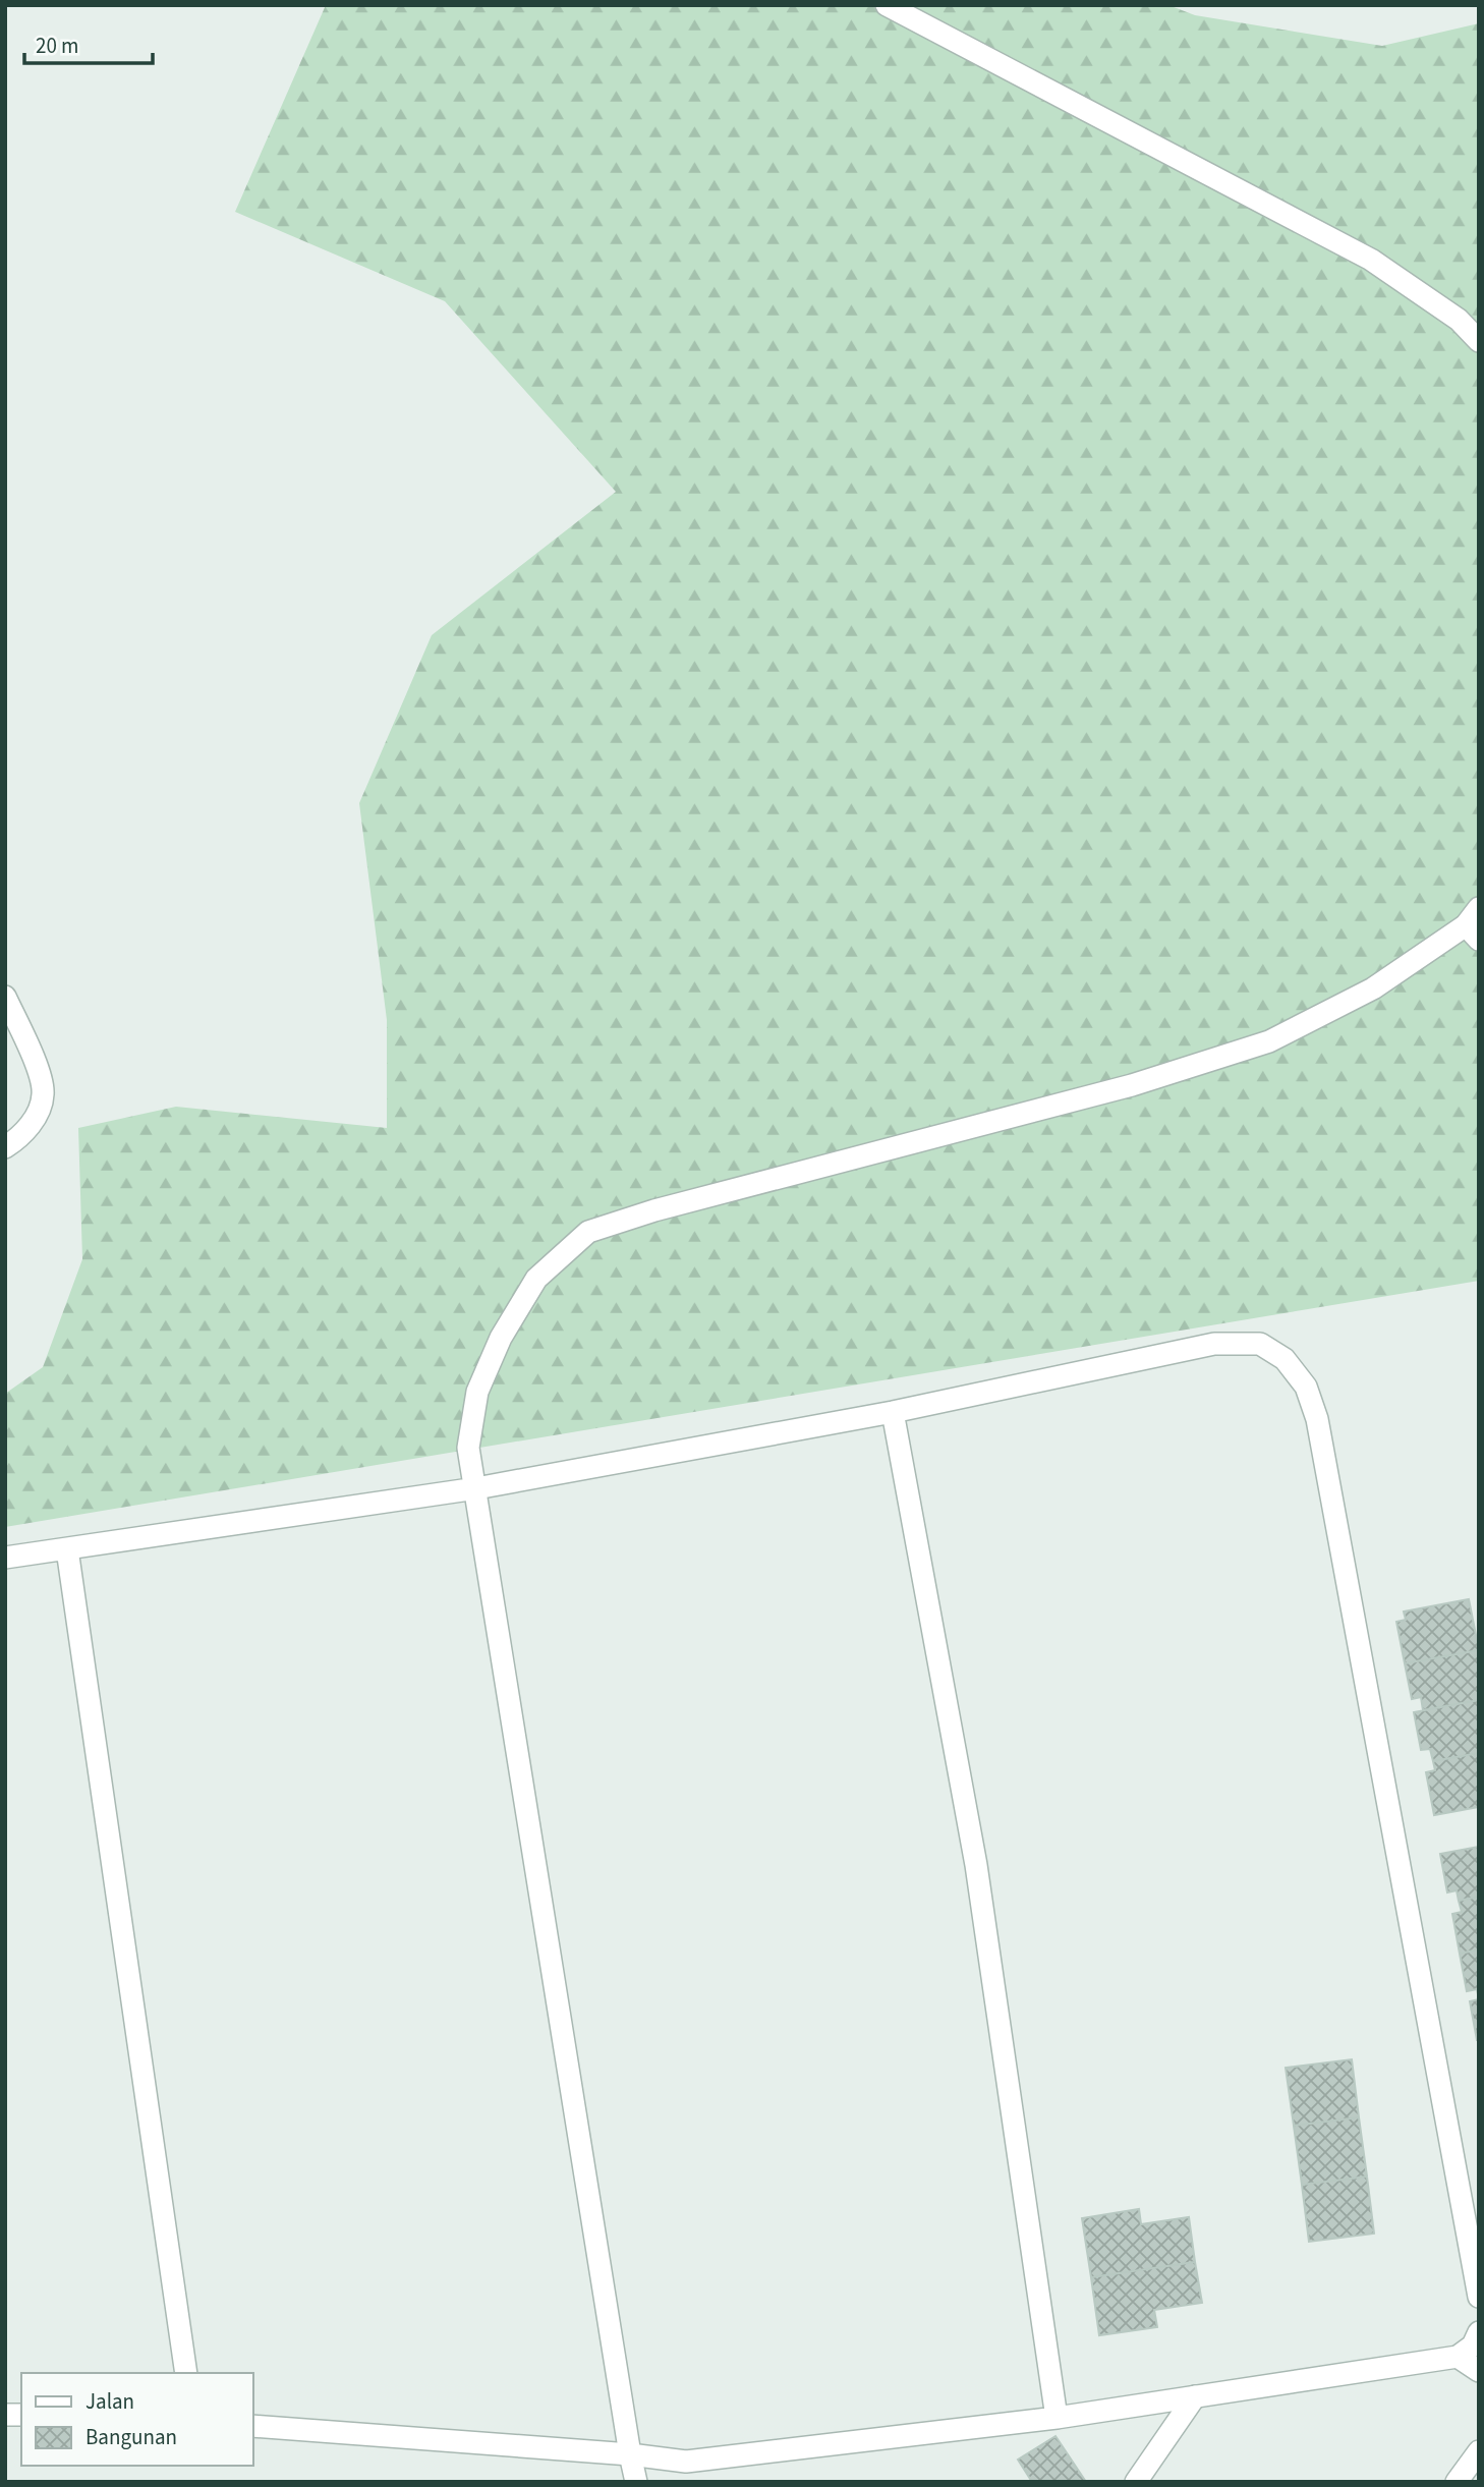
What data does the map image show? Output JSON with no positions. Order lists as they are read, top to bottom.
{
  "legend": ["Jalan", "Bangunan"],
  "scale_bar": "20 m"
}
